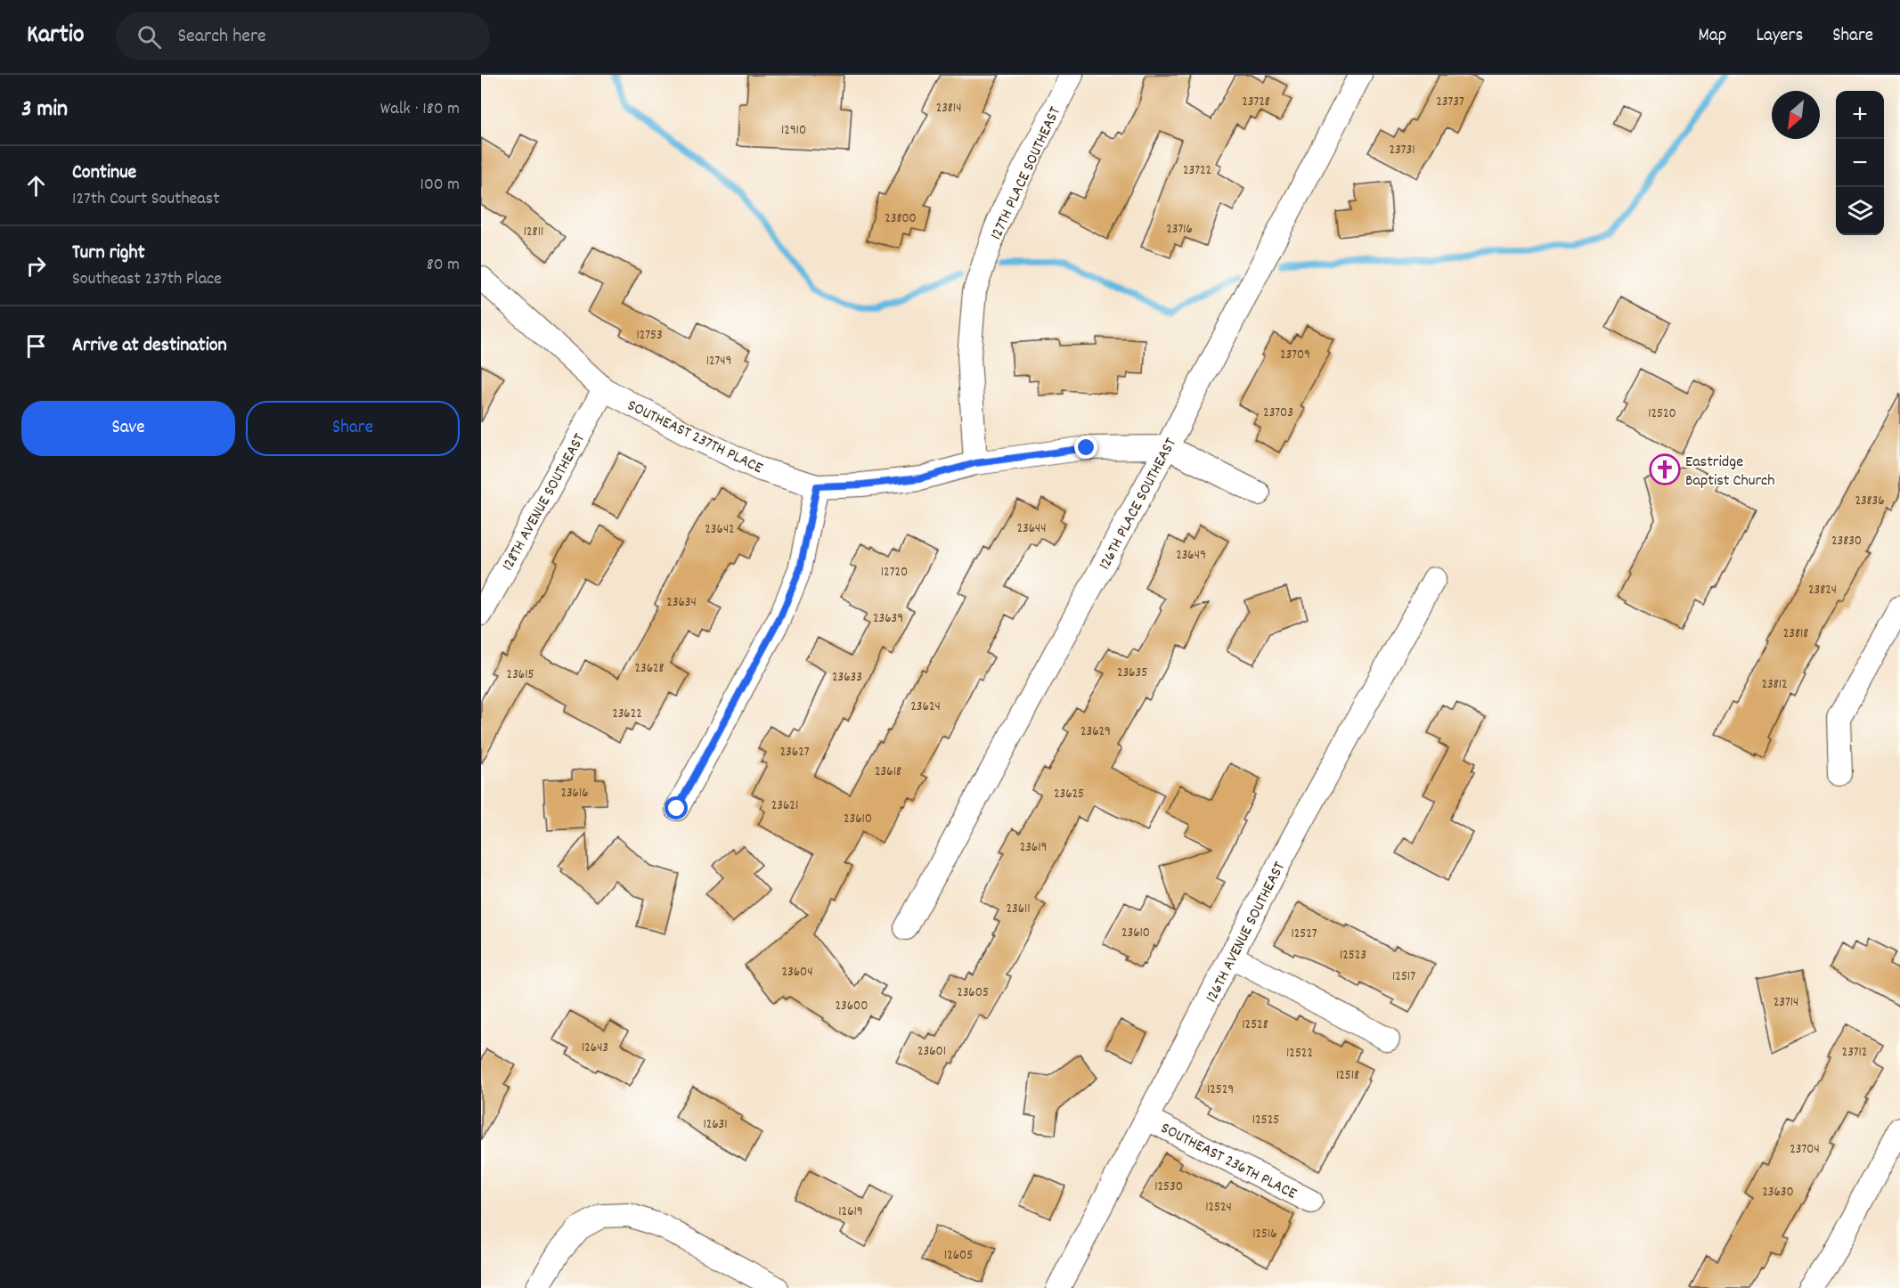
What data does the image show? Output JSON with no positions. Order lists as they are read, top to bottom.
{
  "streets": {
    "street": [
      "127TH PLACE SOUTHEAST",
      "SOUTHEAST 237TH PLACE",
      "128TH AVENUE SOUTHEAST",
      "126TH PLACE SOUTHEAST",
      "126TH AVENUE SOUTHEAST",
      "SOUTHEAST 236TH PLACE"
    ]
  },
  "crossings": [
    ["127TH PLACE SOUTHEAST", "SOUTHEAST 237TH PLACE"],
    ["SOUTHEAST 237TH PLACE", "128TH AVENUE SOUTHEAST"],
    ["SOUTHEAST 237TH PLACE", "126TH PLACE SOUTHEAST"],
    ["126TH AVENUE SOUTHEAST", "SOUTHEAST 236TH PLACE"]
  ],
  "places": {
    "church": ["Eastridge Baptist Church"]
  },
  "house_numbers": [
    "23728",
    "23737",
    "23814",
    "12910",
    "23731",
    "23722",
    "23800",
    "23716",
    "12811",
    "12753",
    "23709",
    "12749",
    "23703",
    "12520",
    "23836",
    "23644",
    "23642",
    "23830",
    "23649",
    "12720",
    "23824",
    "23634",
    "23639",
    "23818",
    "23628",
    "23635",
    "23615",
    "23633",
    "23812",
    "23624",
    "23622",
    "23629",
    "23627",
    "23618",
    "23616",
    "23625",
    "23621",
    "23610",
    "23619",
    "23611",
    "23610",
    "12527",
    "12523",
    "23604",
    "12517",
    "23605",
    "23714",
    "23600",
    "12528",
    "12643",
    "23601",
    "23712",
    "12522",
    "12518",
    "12529",
    "12525",
    "12631",
    "23704",
    "12530",
    "23630",
    "12524",
    "12619",
    "12516",
    "12605"
  ],
  "north": "bottom left",
  "page": {
    "header": "Kartio",
    "search": "Search here",
    "nav": ["Map", "Layers", "Share"],
    "heading": ["3 min", "Walk · 180 m"],
    "map_buttons": ["+", "−"],
    "list": [
      ["Continue", "127th Court Southeast", "100 m"],
      ["Turn right", "Southeast 237th Place", "80 m"],
      "Arrive at destination"
    ],
    "buttons": ["Save", "Share"]
  }
}
